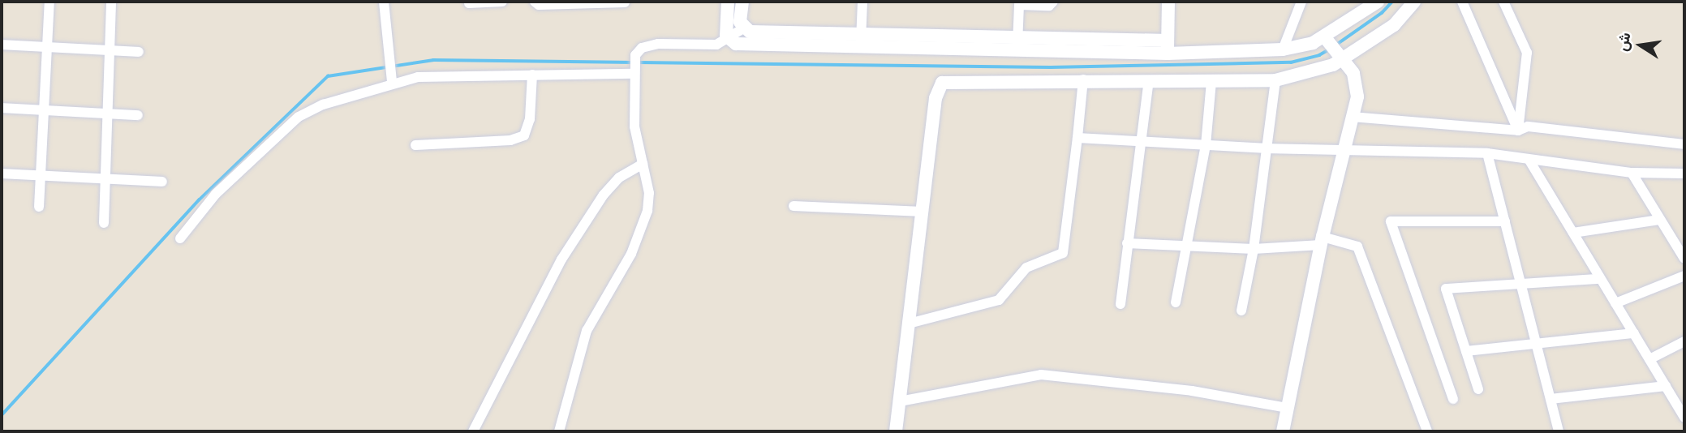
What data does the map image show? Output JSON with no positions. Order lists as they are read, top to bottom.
{
  "north": "left"
}
